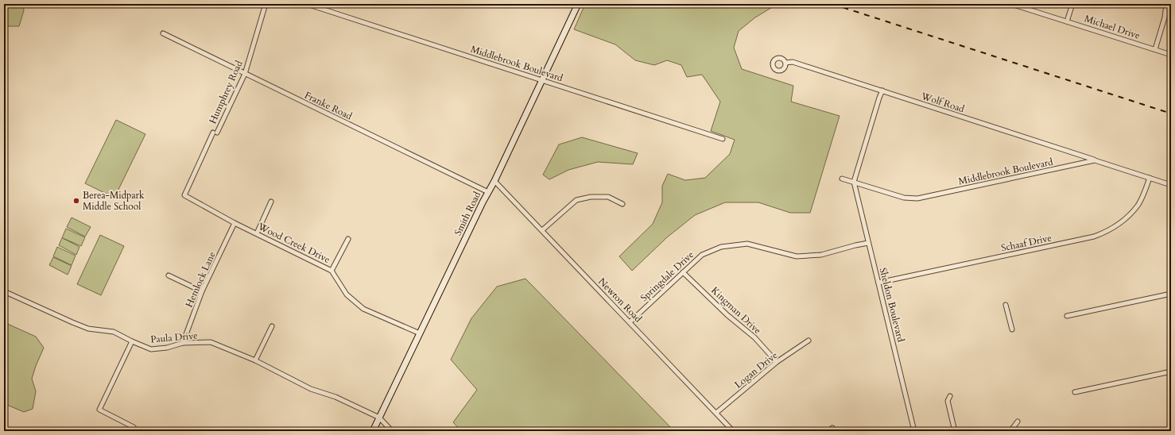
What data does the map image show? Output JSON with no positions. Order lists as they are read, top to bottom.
{
  "streets": {
    "main road": ["Smith Road"],
    "street": [
      "Michael Drive",
      "Middlebrook Boulevard",
      "Humphrey Road",
      "Wolf Road",
      "Franke Road",
      "Wood Creek Drive",
      "Schaaf Drive",
      "Springdale Drive",
      "Hemlock Lane",
      "Newton Road",
      "Sheldon Boulevard",
      "Kingman Drive",
      "Paula Drive",
      "Logan Drive"
    ]
  },
  "crossings": [
    ["Middlebrook Boulevard", "Wolf Road"],
    ["Middlebrook Boulevard", "Smith Road"],
    ["Middlebrook Boulevard", "Schaaf Drive"],
    ["Middlebrook Boulevard", "Sheldon Boulevard"],
    ["Humphrey Road", "Franke Road"],
    ["Humphrey Road", "Wood Creek Drive"],
    ["Franke Road", "Smith Road"],
    ["Smith Road", "Wood Creek Drive"],
    ["Smith Road", "Newton Road"],
    ["Smith Road", "Paula Drive"],
    ["Wood Creek Drive", "Hemlock Lane"],
    ["Schaaf Drive", "Sheldon Boulevard"],
    ["Springdale Drive", "Newton Road"],
    ["Springdale Drive", "Sheldon Boulevard"],
    ["Springdale Drive", "Kingman Drive"],
    ["Hemlock Lane", "Paula Drive"],
    ["Newton Road", "Logan Drive"],
    ["Kingman Drive", "Logan Drive"]
  ],
  "places": ["Berea-Midpark Middle School"]
}
